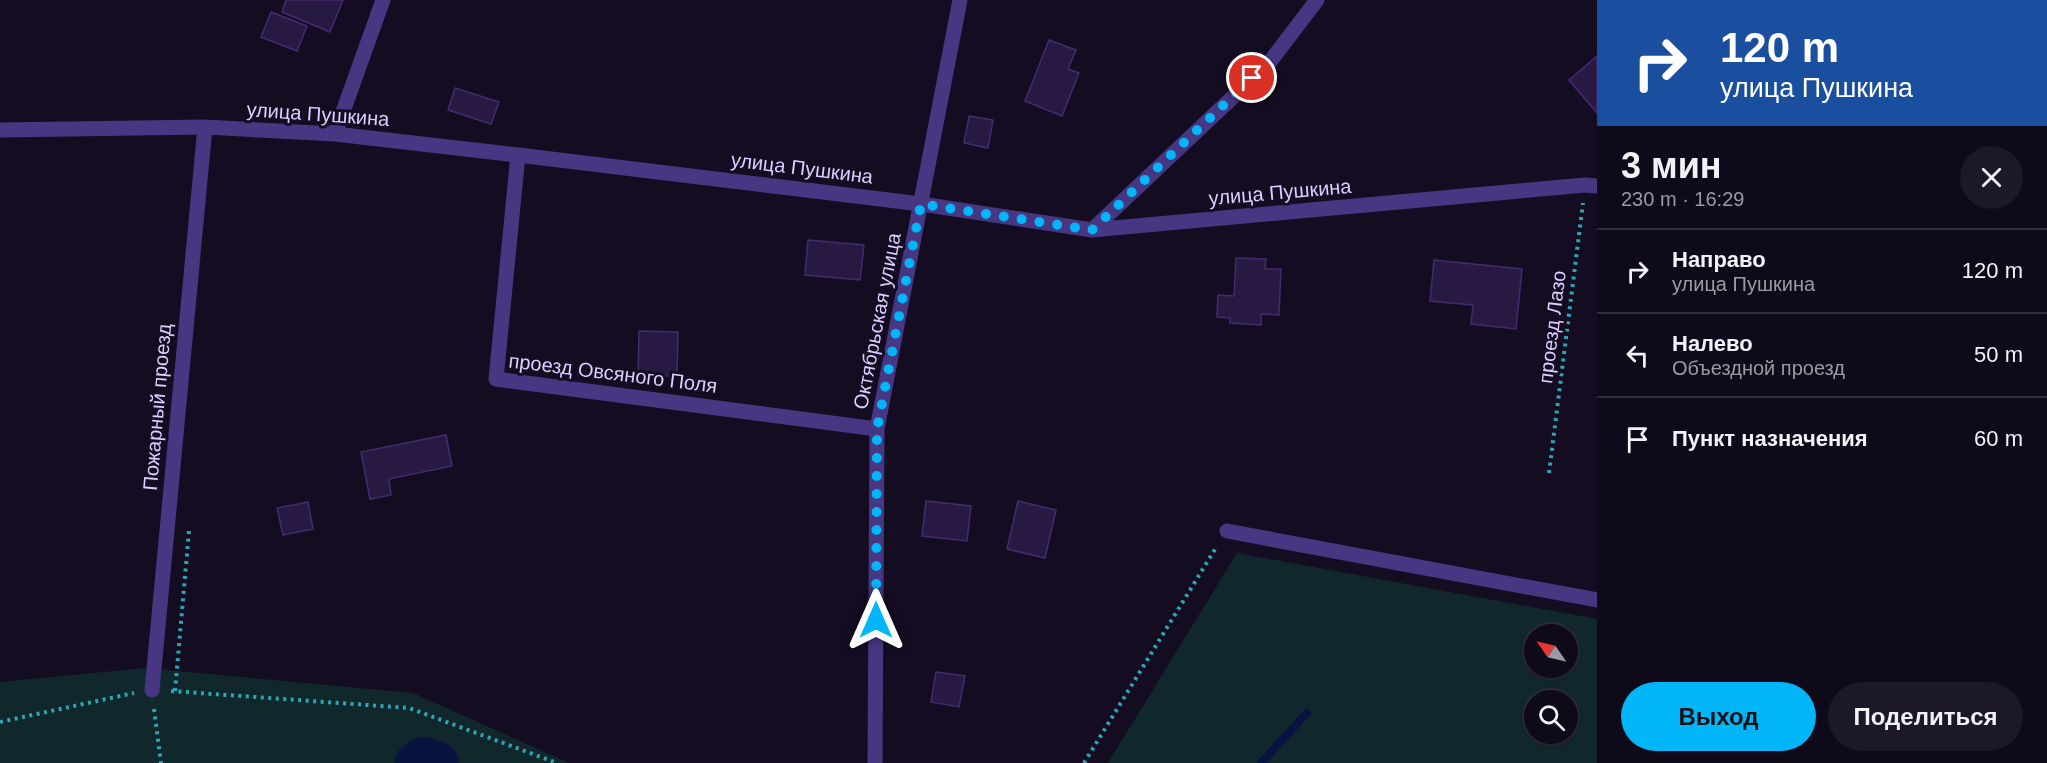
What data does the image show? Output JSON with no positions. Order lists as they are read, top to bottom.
{
  "streets": {
    "street": [
      "улица Пушкина",
      "Октябрьская улица",
      "проезд Овсяного Поля",
      "Пожарный проезд"
    ],
    "path": ["проезд Лазо"]
  },
  "crossings": [
    ["улица Пушкина", "Октябрьская улица"],
    ["улица Пушкина", "проезд Лазо"],
    ["улица Пушкина", "проезд Овсяного Поля"],
    ["улица Пушкина", "Пожарный проезд"],
    ["Октябрьская улица", "проезд Овсяного Поля"]
  ],
  "north": "top left",
  "page": {
    "turn": ["120 m", "улица Пушкина"],
    "heading": ["3 мин", "230 m · 16:29"],
    "list": [
      {
        "name": "Направо",
        "note": "улица Пушкина",
        "value": "120 m"
      },
      {
        "name": "Налево",
        "note": "Объездной проезд",
        "value": "50 m"
      },
      {
        "name": "Пункт назначения",
        "value": "60 m"
      }
    ],
    "buttons": ["Выход", "Поделиться"]
  }
}
